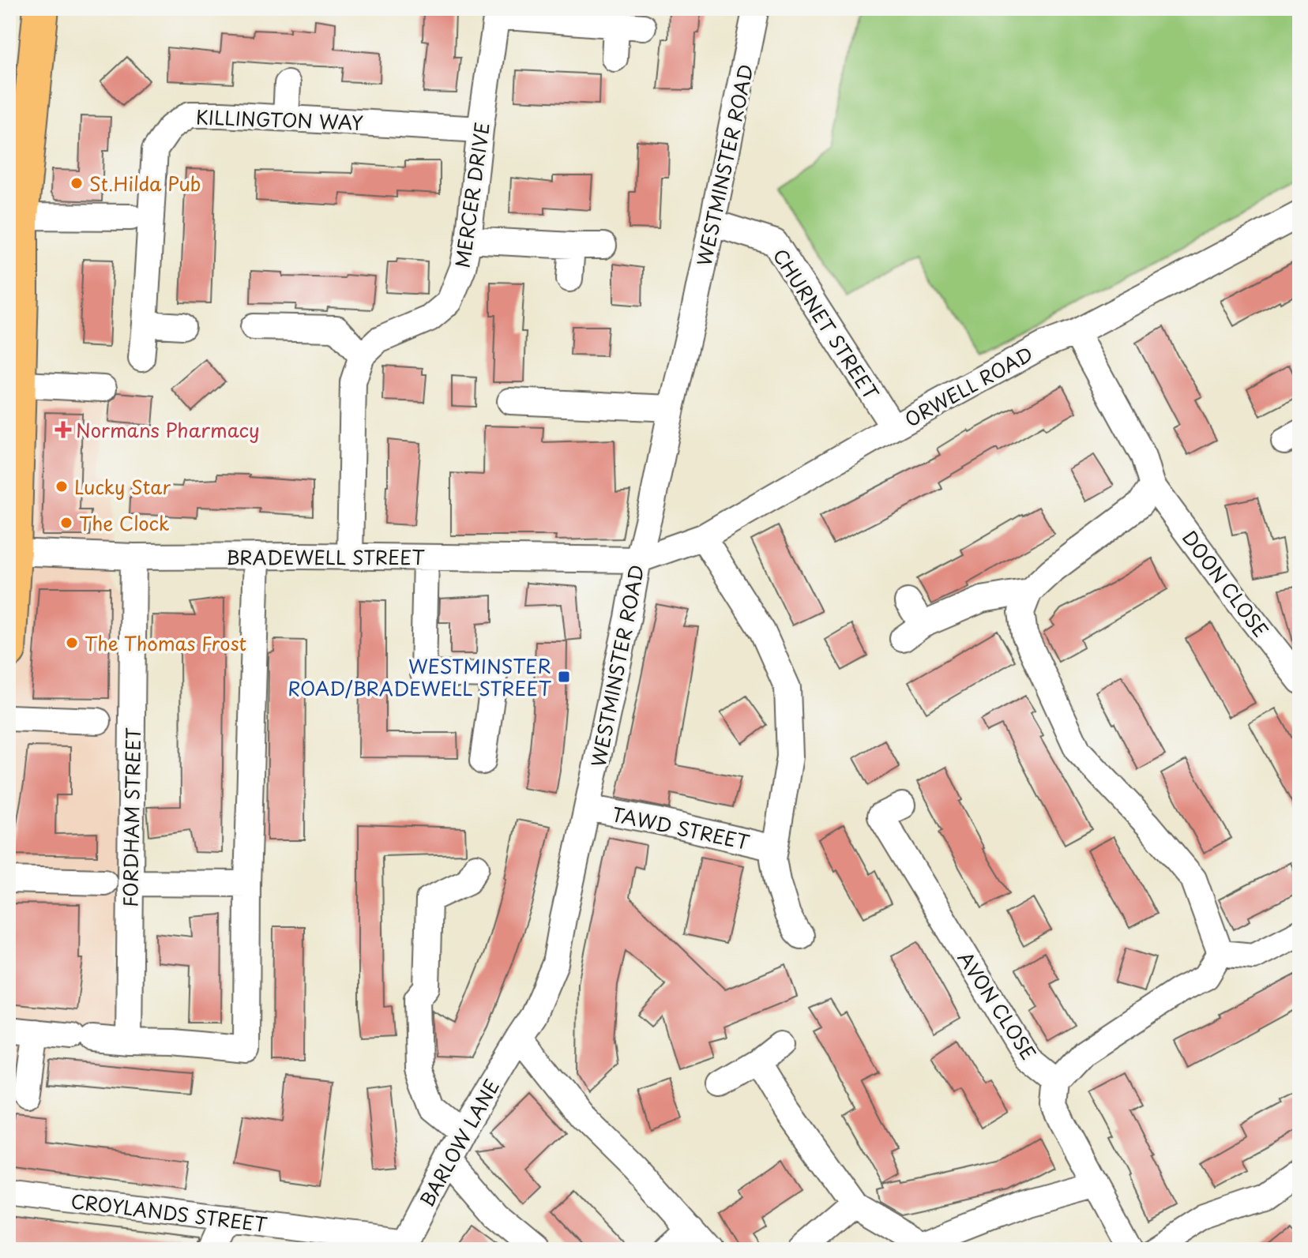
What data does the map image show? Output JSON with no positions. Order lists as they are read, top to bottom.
{
  "streets": {
    "street": [
      "KILLINGTON WAY",
      "WESTMINSTER ROAD",
      "MERCER DRIVE",
      "CHURNET STREET",
      "ORWELL ROAD",
      "BRADEWELL STREET",
      "DOON CLOSE",
      "FORDHAM STREET",
      "TAWD STREET",
      "AVON CLOSE",
      "BARLOW LANE",
      "CROYLANDS STREET"
    ]
  },
  "crossings": [
    ["KILLINGTON WAY", "MERCER DRIVE"],
    ["WESTMINSTER ROAD", "CHURNET STREET"],
    ["WESTMINSTER ROAD", "ORWELL ROAD"],
    ["WESTMINSTER ROAD", "BRADEWELL STREET"],
    ["WESTMINSTER ROAD", "TAWD STREET"],
    ["WESTMINSTER ROAD", "BARLOW LANE"],
    ["CHURNET STREET", "ORWELL ROAD"],
    ["ORWELL ROAD", "BRADEWELL STREET"],
    ["ORWELL ROAD", "DOON CLOSE"],
    ["BRADEWELL STREET", "FORDHAM STREET"],
    ["BARLOW LANE", "CROYLANDS STREET"]
  ],
  "places": {
    "other": [
      "St.Hilda Pub",
      "Lucky Star",
      "The Clock",
      "The Thomas Frost"
    ],
    "health": ["Normans Pharmacy"],
    "transit": ["WESTMINSTER ROAD/BRADEWELL STREET"]
  }
}
